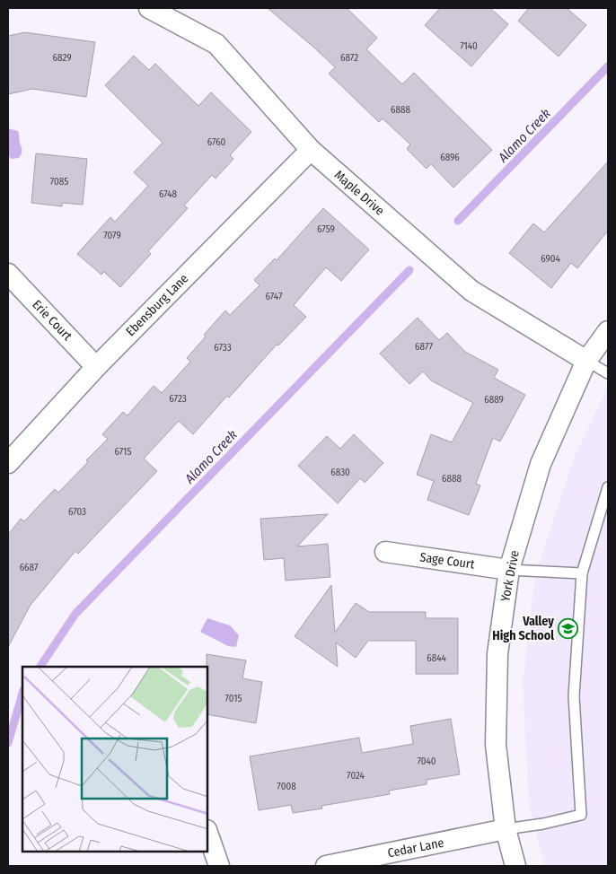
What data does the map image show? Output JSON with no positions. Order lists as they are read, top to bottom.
{
  "streets": {
    "street": [
      "Maple Drive",
      "Ebensburg Lane",
      "Erie Court",
      "Sage Court",
      "York Drive",
      "Cedar Lane"
    ]
  },
  "crossings": [
    ["Maple Drive", "Ebensburg Lane"],
    ["Maple Drive", "York Drive"],
    ["Ebensburg Lane", "Erie Court"],
    ["Sage Court", "York Drive"],
    ["York Drive", "Cedar Lane"]
  ],
  "water": ["Alamo Creek"],
  "places": {
    "school or university": ["Valley High School"]
  },
  "house_numbers": [
    "7140",
    "6829",
    "6872",
    "6888",
    "6760",
    "6896",
    "7085",
    "6748",
    "6759",
    "7079",
    "6904",
    "6747",
    "6877",
    "6733",
    "6723",
    "6889",
    "6715",
    "6830",
    "6888",
    "6703",
    "6687",
    "6844",
    "7015",
    "7040",
    "7024",
    "7008"
  ]
}
